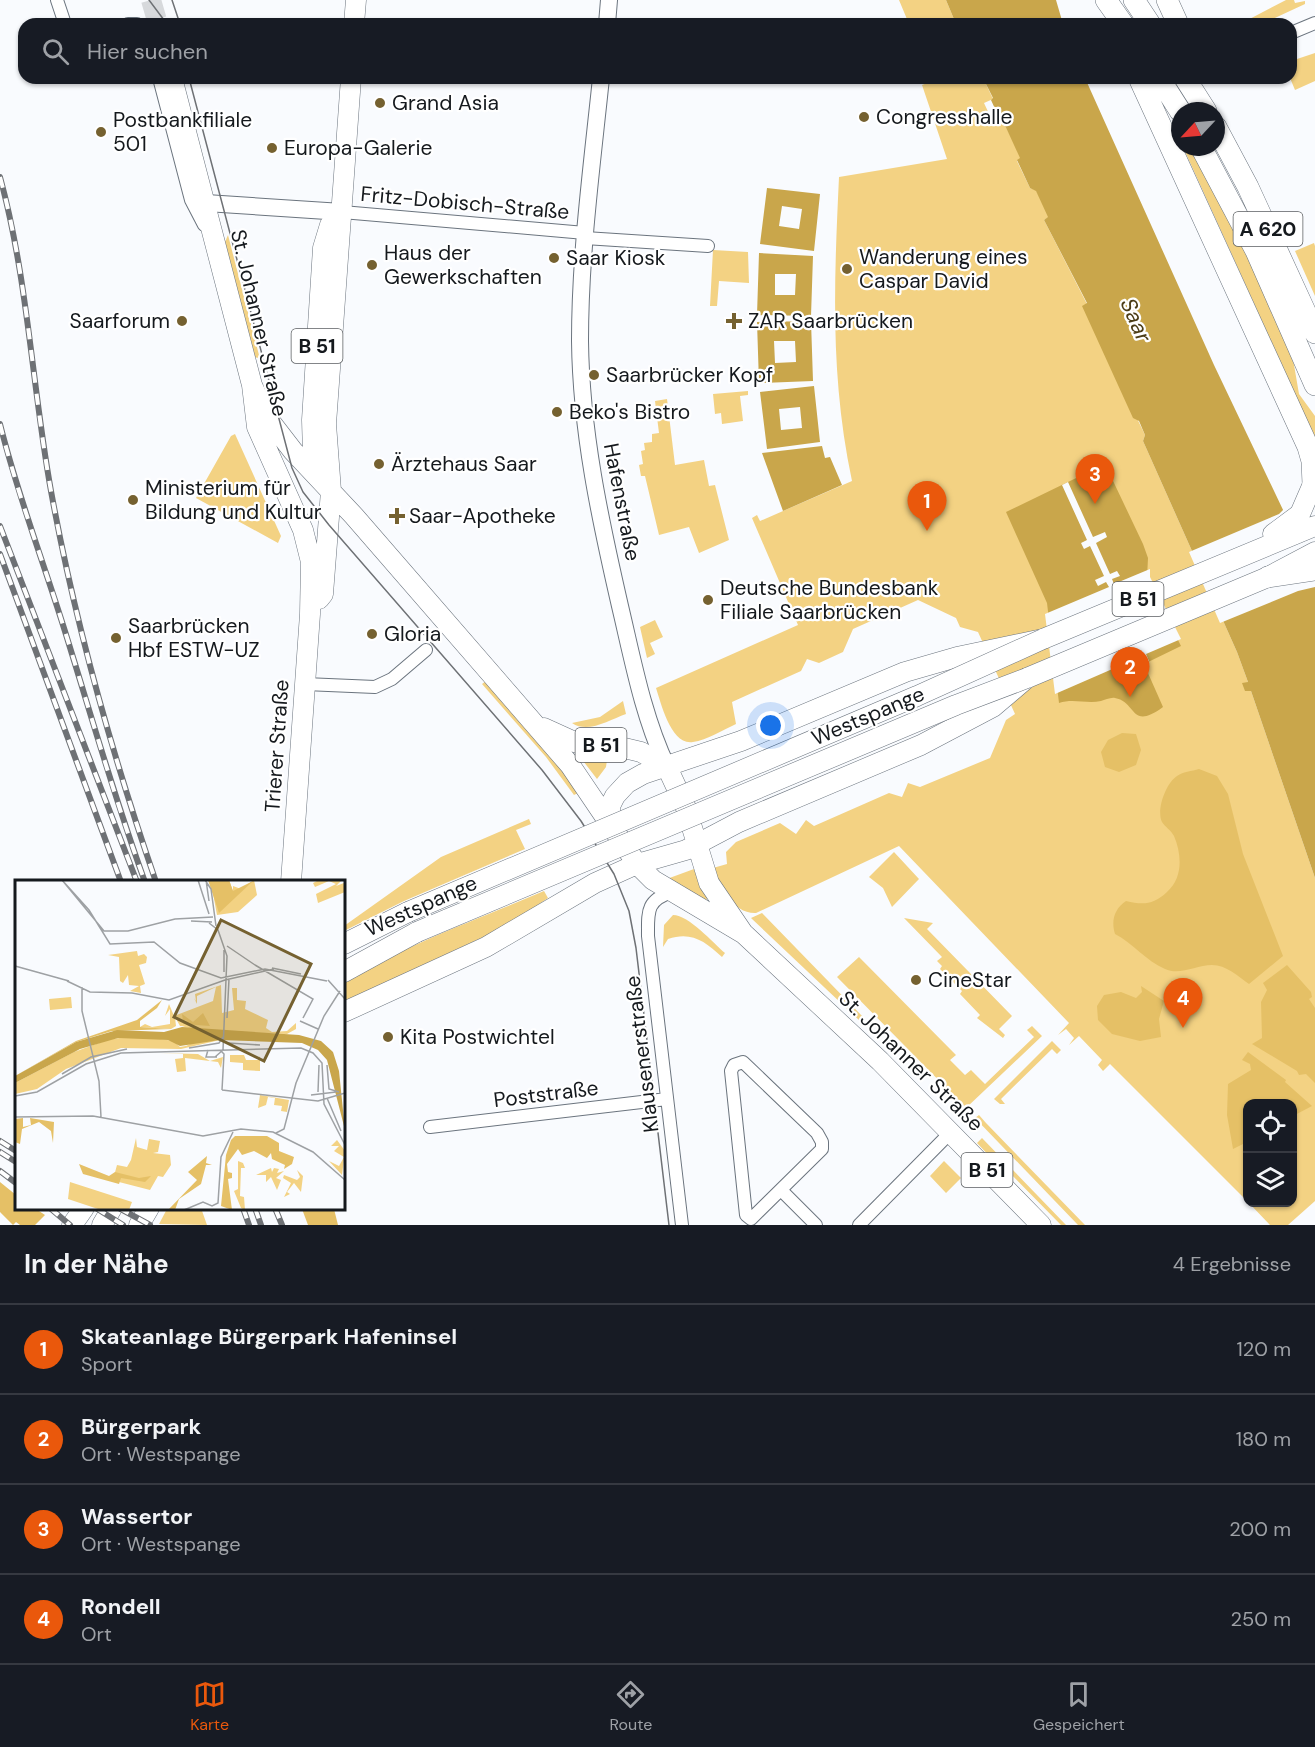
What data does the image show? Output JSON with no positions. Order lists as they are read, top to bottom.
{
  "streets": {
    "highway": ["A 620"],
    "main road": [
      "St. Johanner Straße",
      "B 51",
      "Westspange",
      "Trierer Straße"
    ],
    "street": [
      "Fritz-Dobisch-Straße",
      "Hafenstraße",
      "Klausenerstraße",
      "Poststraße"
    ]
  },
  "crossings": [
    ["Fritz-Dobisch-Straße", "Hafenstraße"],
    ["Fritz-Dobisch-Straße", "Trierer Straße"],
    ["St. Johanner Straße", "B 51"],
    ["St. Johanner Straße", "Hafenstraße"],
    ["St. Johanner Straße", "Trierer Straße"],
    ["St. Johanner Straße", "Klausenerstraße"],
    ["B 51", "Trierer Straße"],
    ["Klausenerstraße", "Poststraße"]
  ],
  "water": ["Saar"],
  "places": {
    "other": [
      "Grand Asia",
      "Congresshalle",
      "Postbankfiliale 501",
      "Europa-Galerie",
      "Saar Kiosk",
      "Haus der Gewerkschaften",
      "Wanderung eines Caspar David",
      "Saarforum",
      "Saarbrücker Kopf",
      "Beko's Bistro",
      "Ärztehaus Saar",
      "Ministerium für Bildung und Kultur",
      "Deutsche Bundesbank Filiale Saarbrücken",
      "Gloria",
      "Saarbrücken Hbf ESTW-UZ",
      "CineStar",
      "Kita Postwichtel"
    ],
    "health": ["ZAR Saarbrücken", "Saar-Apotheke"]
  },
  "north": "bottom left",
  "page": {
    "search": "Hier suchen",
    "pins": [
      "3",
      "1",
      "2",
      "4"
    ],
    "heading": ["In der Nähe", "4 Ergebnisse"],
    "list": [
      {
        "mark": "1",
        "name": "Skateanlage Bürgerpark Hafeninsel",
        "note": "Sport",
        "value": "120 m"
      },
      {
        "mark": "2",
        "name": "Bürgerpark",
        "note": "Ort · Westspange",
        "value": "180 m"
      },
      {
        "mark": "3",
        "name": "Wassertor",
        "note": "Ort · Westspange",
        "value": "200 m"
      },
      {
        "mark": "4",
        "name": "Rondell",
        "note": "Ort",
        "value": "250 m"
      }
    ],
    "nav": ["Karte", "Route", "Gespeichert"]
  }
}
